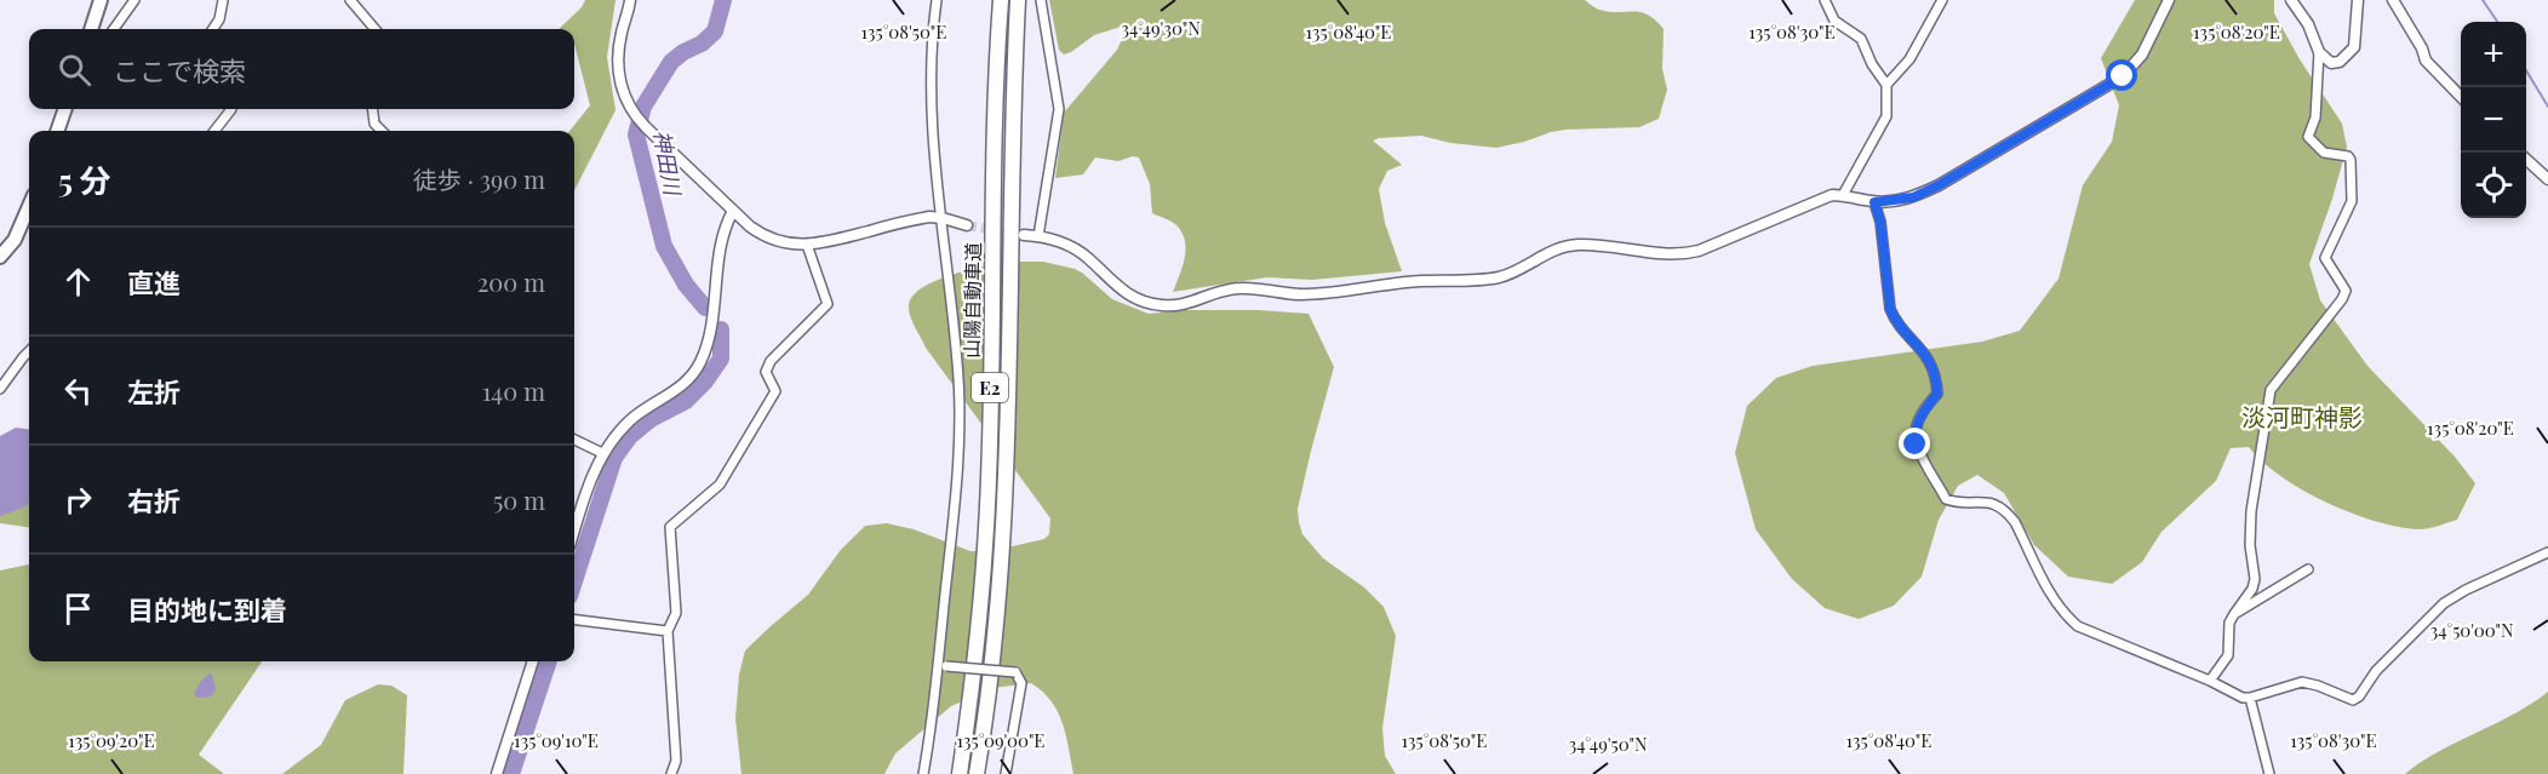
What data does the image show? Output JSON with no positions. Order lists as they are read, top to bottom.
{
  "streets": {
    "highway": ["山陽自動車道", "E2"]
  },
  "districts": ["淡河町神影"],
  "water": ["神田川"],
  "page": {
    "map_buttons": ["+", "−"],
    "search": "ここで検索",
    "heading": ["5 分", "徒歩 · 390 m"],
    "list": [
      ["直進", "200 m"],
      ["左折", "140 m"],
      ["右折", "50 m"],
      "目的地に到着"
    ]
  },
  "coordinates": [
    "34°49'30\"N",
    "135°08'50\"E",
    "135°08'40\"E",
    "135°08'30\"E",
    "135°08'20\"E",
    "34°50'00\"N",
    "135°09'20\"E",
    "135°09'10\"E",
    "135°09'00\"E",
    "34°49'50\"N"
  ]
}
